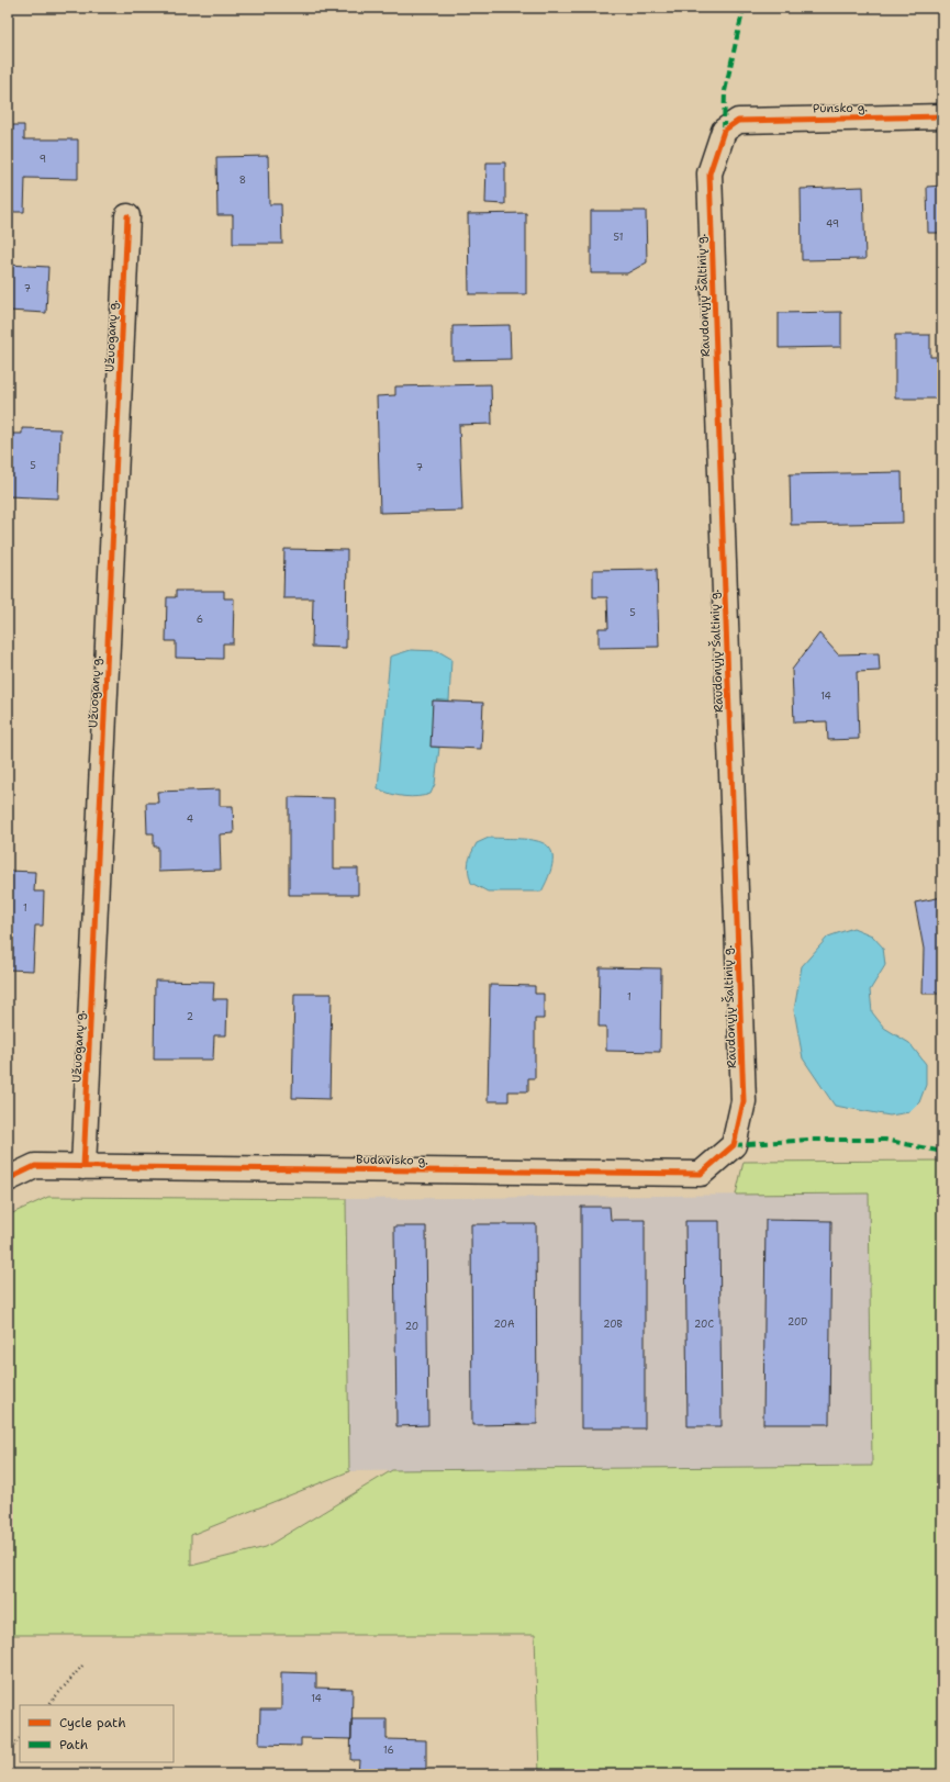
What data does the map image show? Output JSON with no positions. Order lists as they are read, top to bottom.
{
  "streets": {
    "street": [
      "Punsko g.",
      "Raudonųjų Šaltinių g.",
      "Užuoganų g.",
      "Budavisko g."
    ]
  },
  "crossings": [
    ["Punsko g.", "Raudonųjų Šaltinių g."],
    ["Raudonųjų Šaltinių g.", "Budavisko g."],
    ["Užuoganų g.", "Budavisko g."]
  ],
  "house_numbers": [
    "9",
    "8",
    "49",
    "51",
    "7",
    "5",
    "7",
    "5",
    "6",
    "14",
    "4",
    "1",
    "1",
    "2",
    "20D",
    "20A",
    "20B",
    "20C",
    "20",
    "14",
    "16"
  ],
  "legend": ["Cycle path", "Path"]
}
